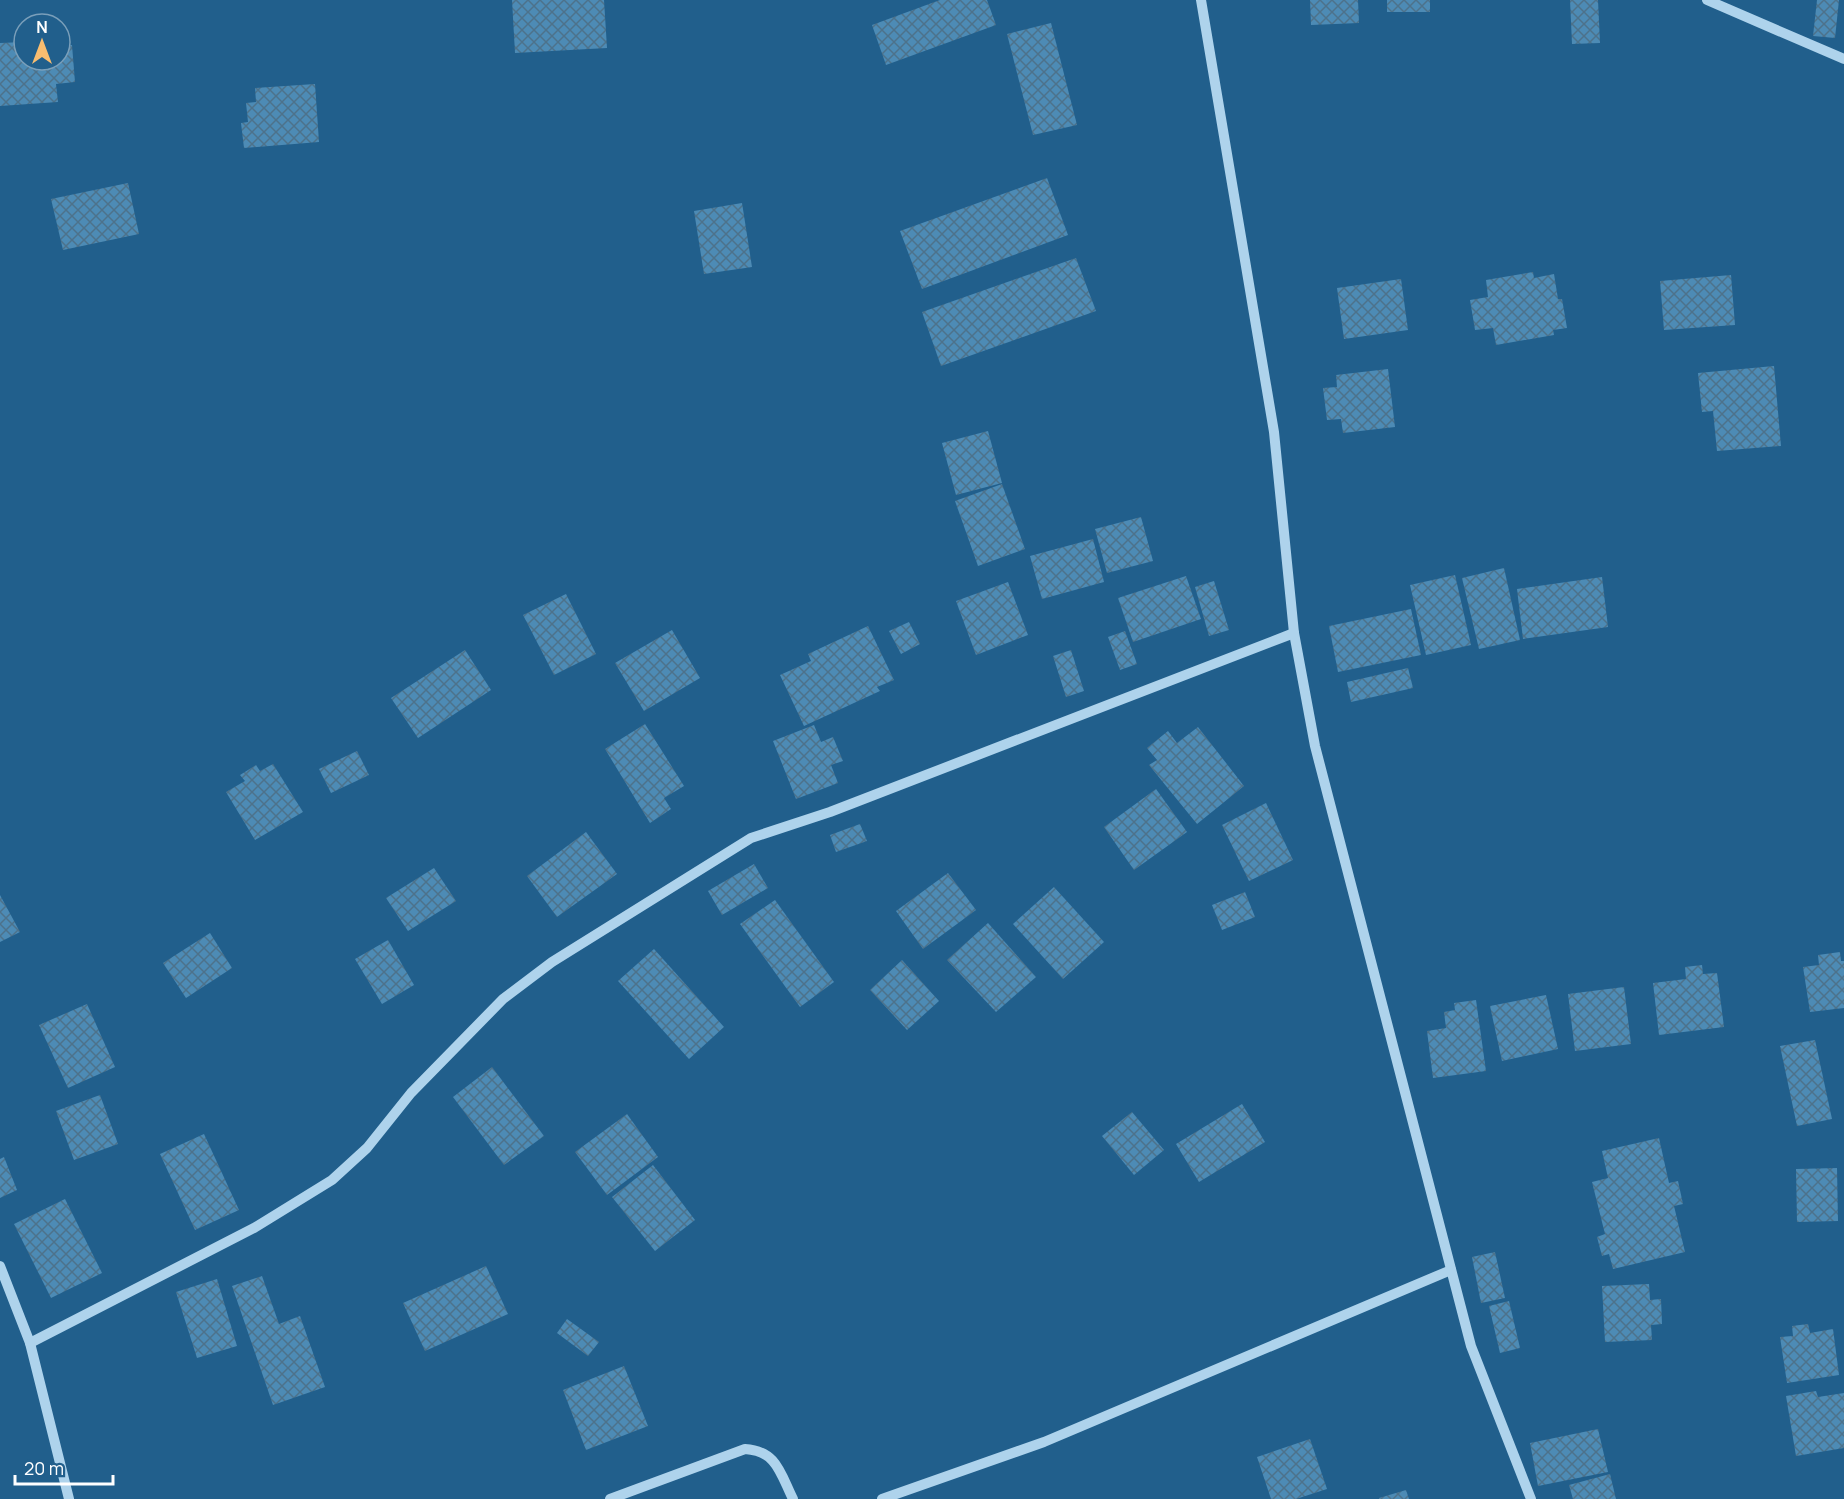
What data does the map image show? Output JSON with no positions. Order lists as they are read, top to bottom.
{
  "scale_bar": "20 m",
  "north": "top"
}
